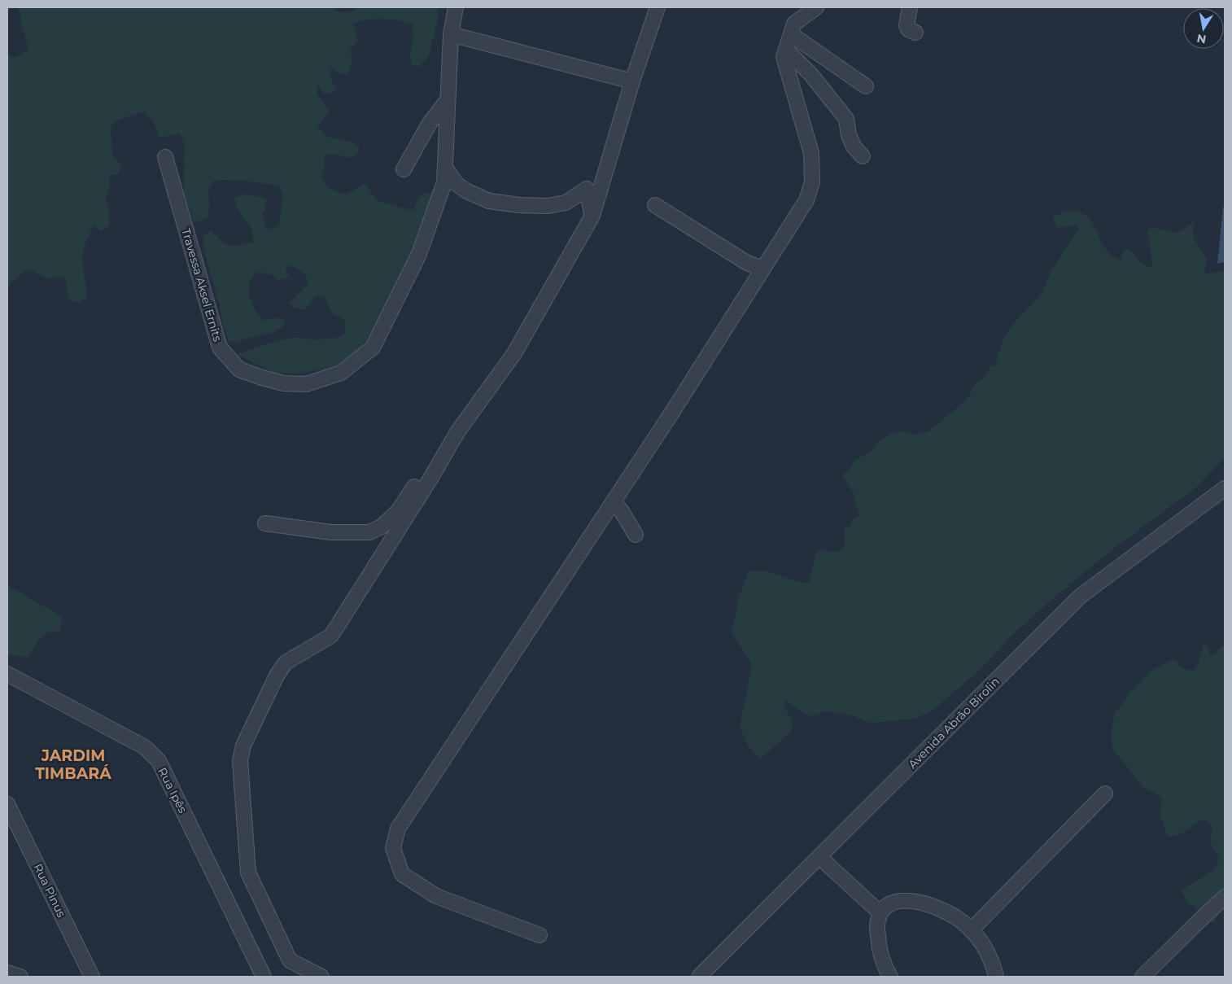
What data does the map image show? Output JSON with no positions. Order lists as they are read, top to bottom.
{
  "streets": {
    "street": [
      "Travessa Aksel Ernits",
      "Avenida Abrão Birolin",
      "Rua Ipês",
      "Rua Pinus"
    ]
  },
  "districts": ["JARDIM TIMBARÁ"],
  "north": "bottom"
}
